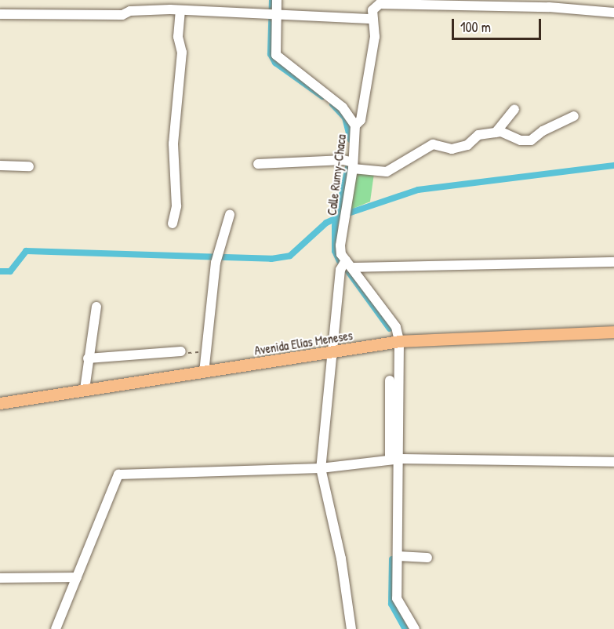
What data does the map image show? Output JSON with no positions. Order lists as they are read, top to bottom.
{
  "streets": {
    "main road": ["Avenida Elías Meneses"],
    "street": ["Calle Rumy-Chaca"]
  },
  "crossings": [
    ["Calle Rumy-Chaca", "Avenida Elías Meneses"]
  ],
  "scale_bar": "100 m"
}
